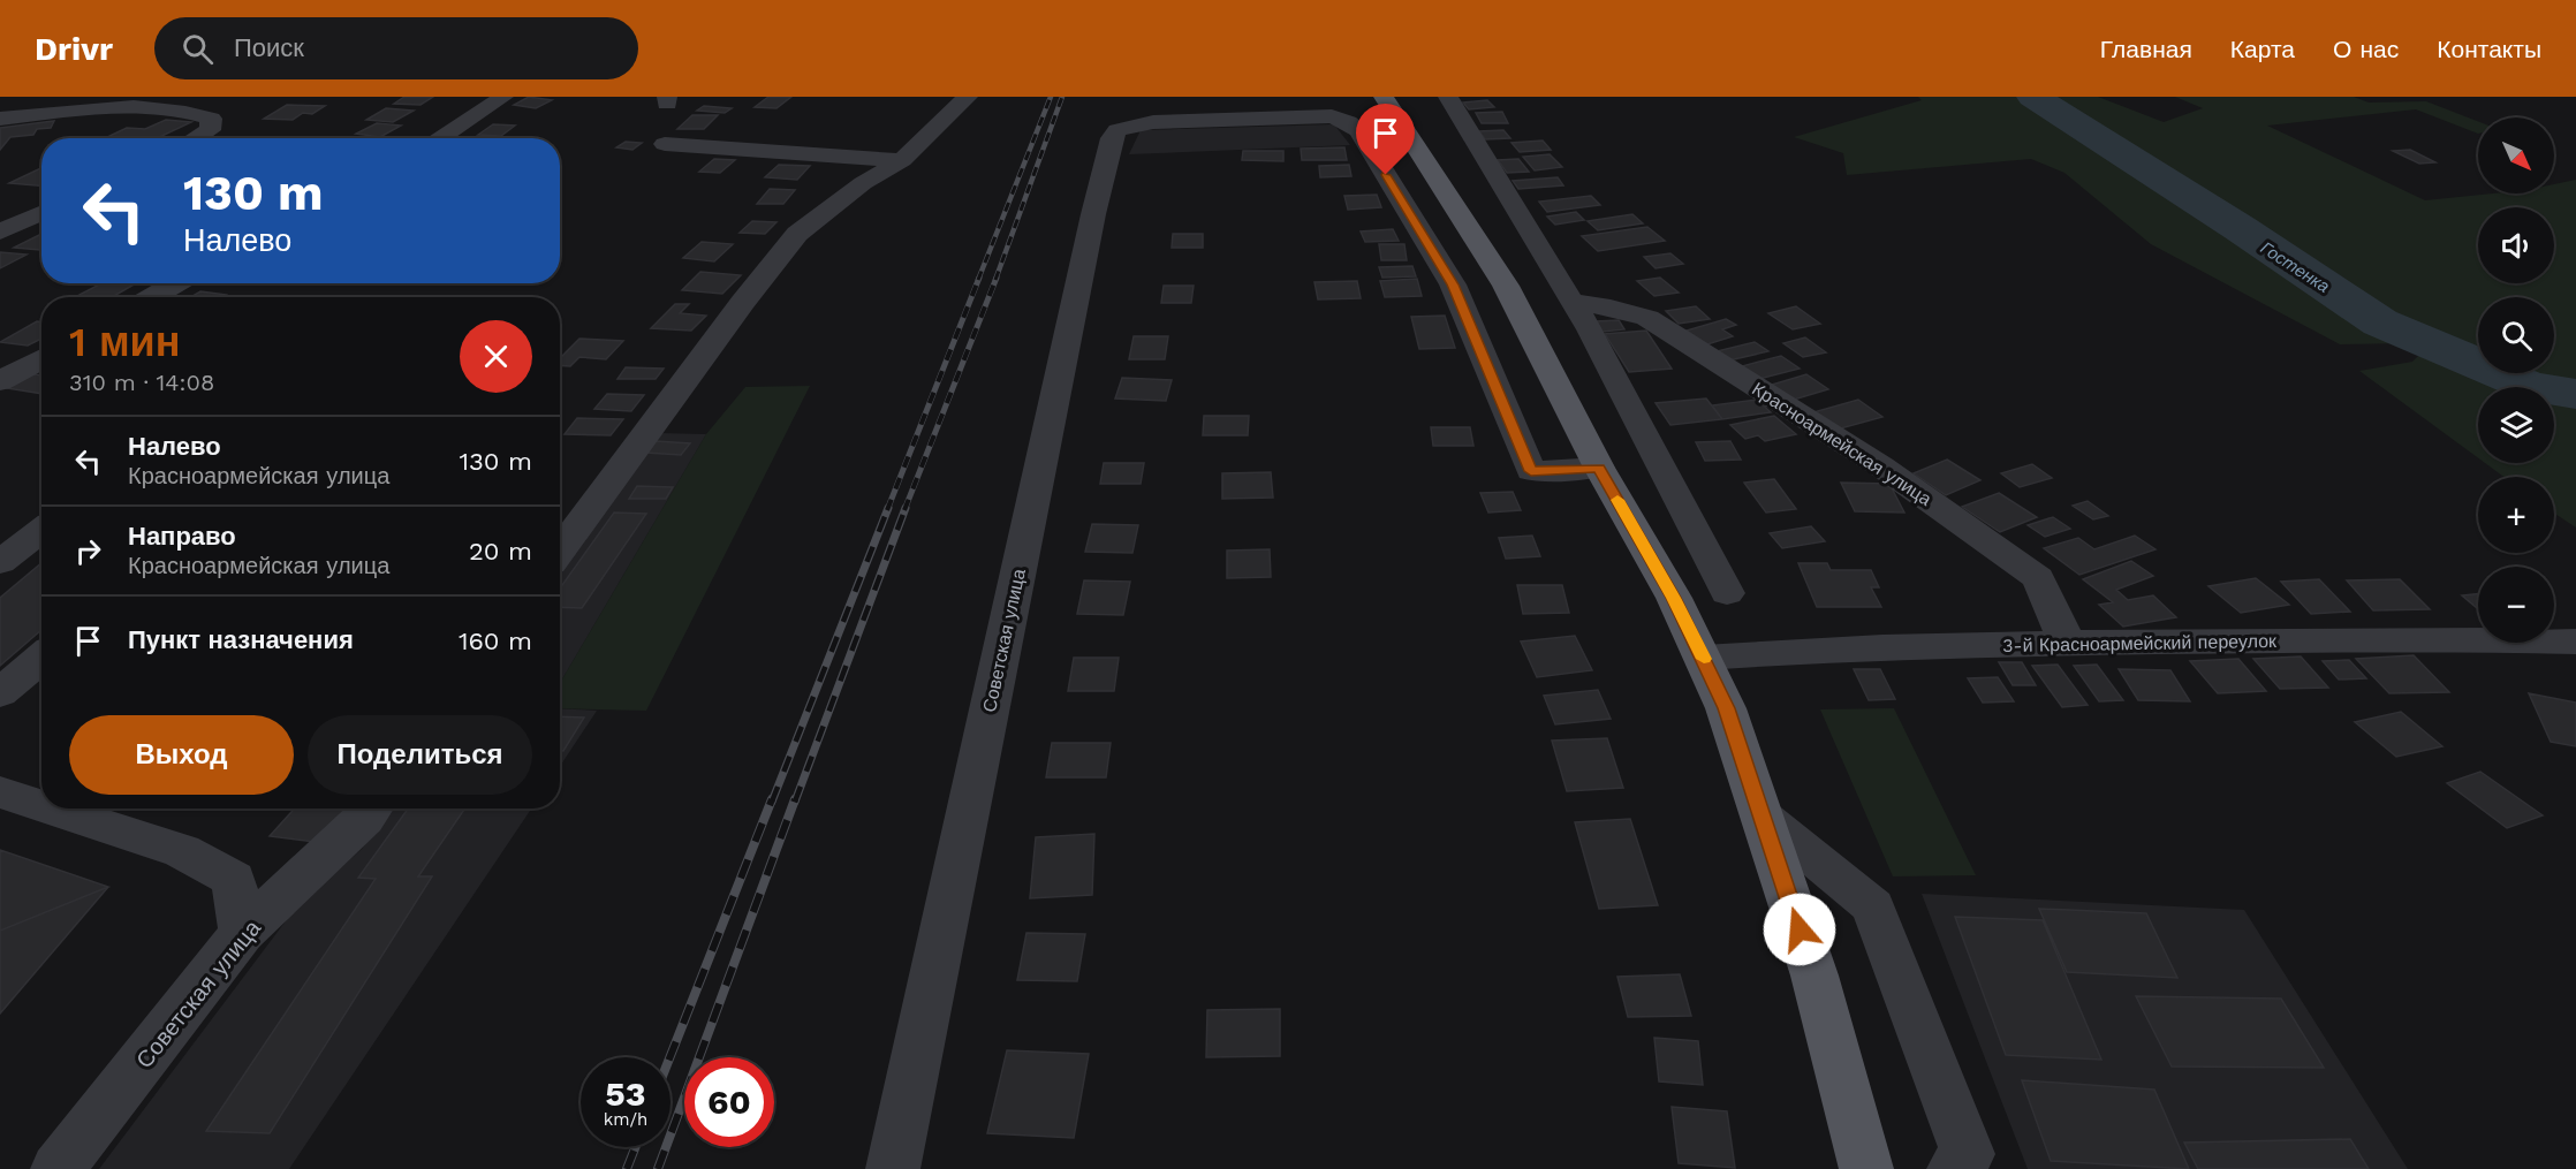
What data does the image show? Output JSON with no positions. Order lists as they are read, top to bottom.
{
  "streets": {
    "street": ["Красноармейская улица", "Советская улица", "3-й Красноармейский переулок"]
  },
  "crossings": [
    ["Красноармейская улица", "3-й Красноармейский переулок"]
  ],
  "water": ["Гостенка"],
  "north": "bottom right",
  "page": {
    "header": "Drivr",
    "search": "Поиск",
    "nav": [
      "Главная",
      "Карта",
      "О нас",
      "Контакты"
    ],
    "map_buttons": ["+", "−"],
    "turn": ["130 m", "Налево"],
    "heading": ["1 мин", "310 m · 14:08"],
    "list": [
      {
        "name": "Налево",
        "note": "Красноармейская улица",
        "value": "130 m"
      },
      {
        "name": "Направо",
        "note": "Красноармейская улица",
        "value": "20 m"
      },
      {
        "name": "Пункт назначения",
        "value": "160 m"
      }
    ],
    "buttons": ["Выход", "Поделиться"],
    "speed": "53 km/h",
    "limit": "60"
  }
}
